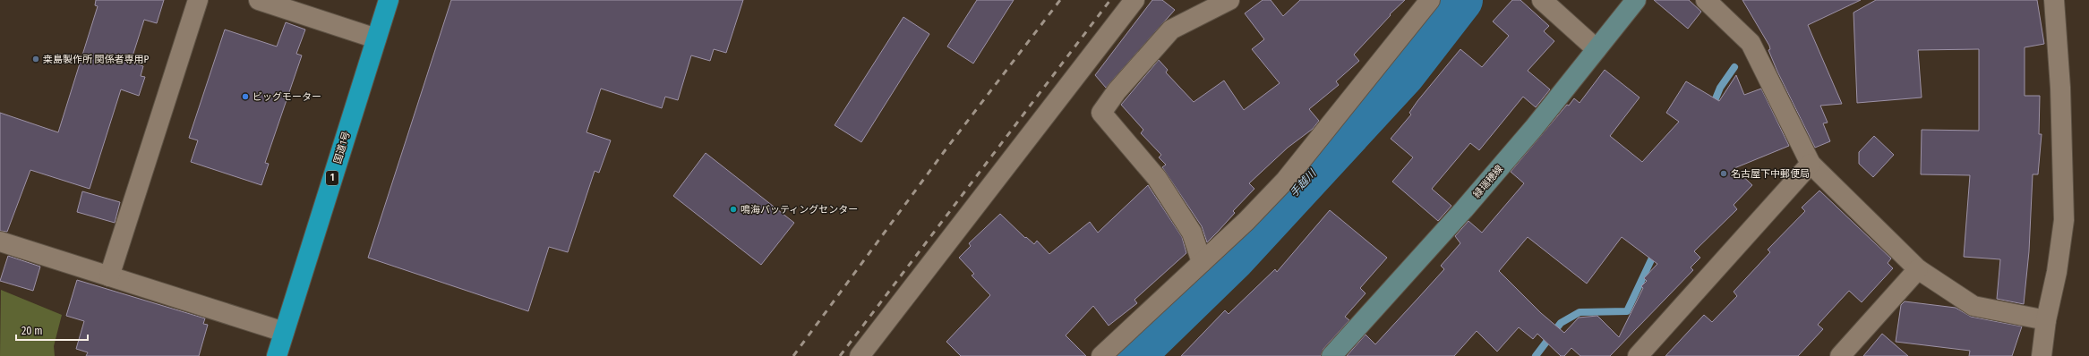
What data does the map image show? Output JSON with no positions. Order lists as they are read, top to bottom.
{
  "streets": {
    "highway": ["国道1号", "1"],
    "main road": ["緑瑞穂線"]
  },
  "water": ["手越川"],
  "places": [
    "桒島製作所 関係者専用P",
    "ビッグモーター",
    "名古屋下中郵便局",
    "鳴海バッティングセンター"
  ],
  "scale_bar": "20 m"
}
